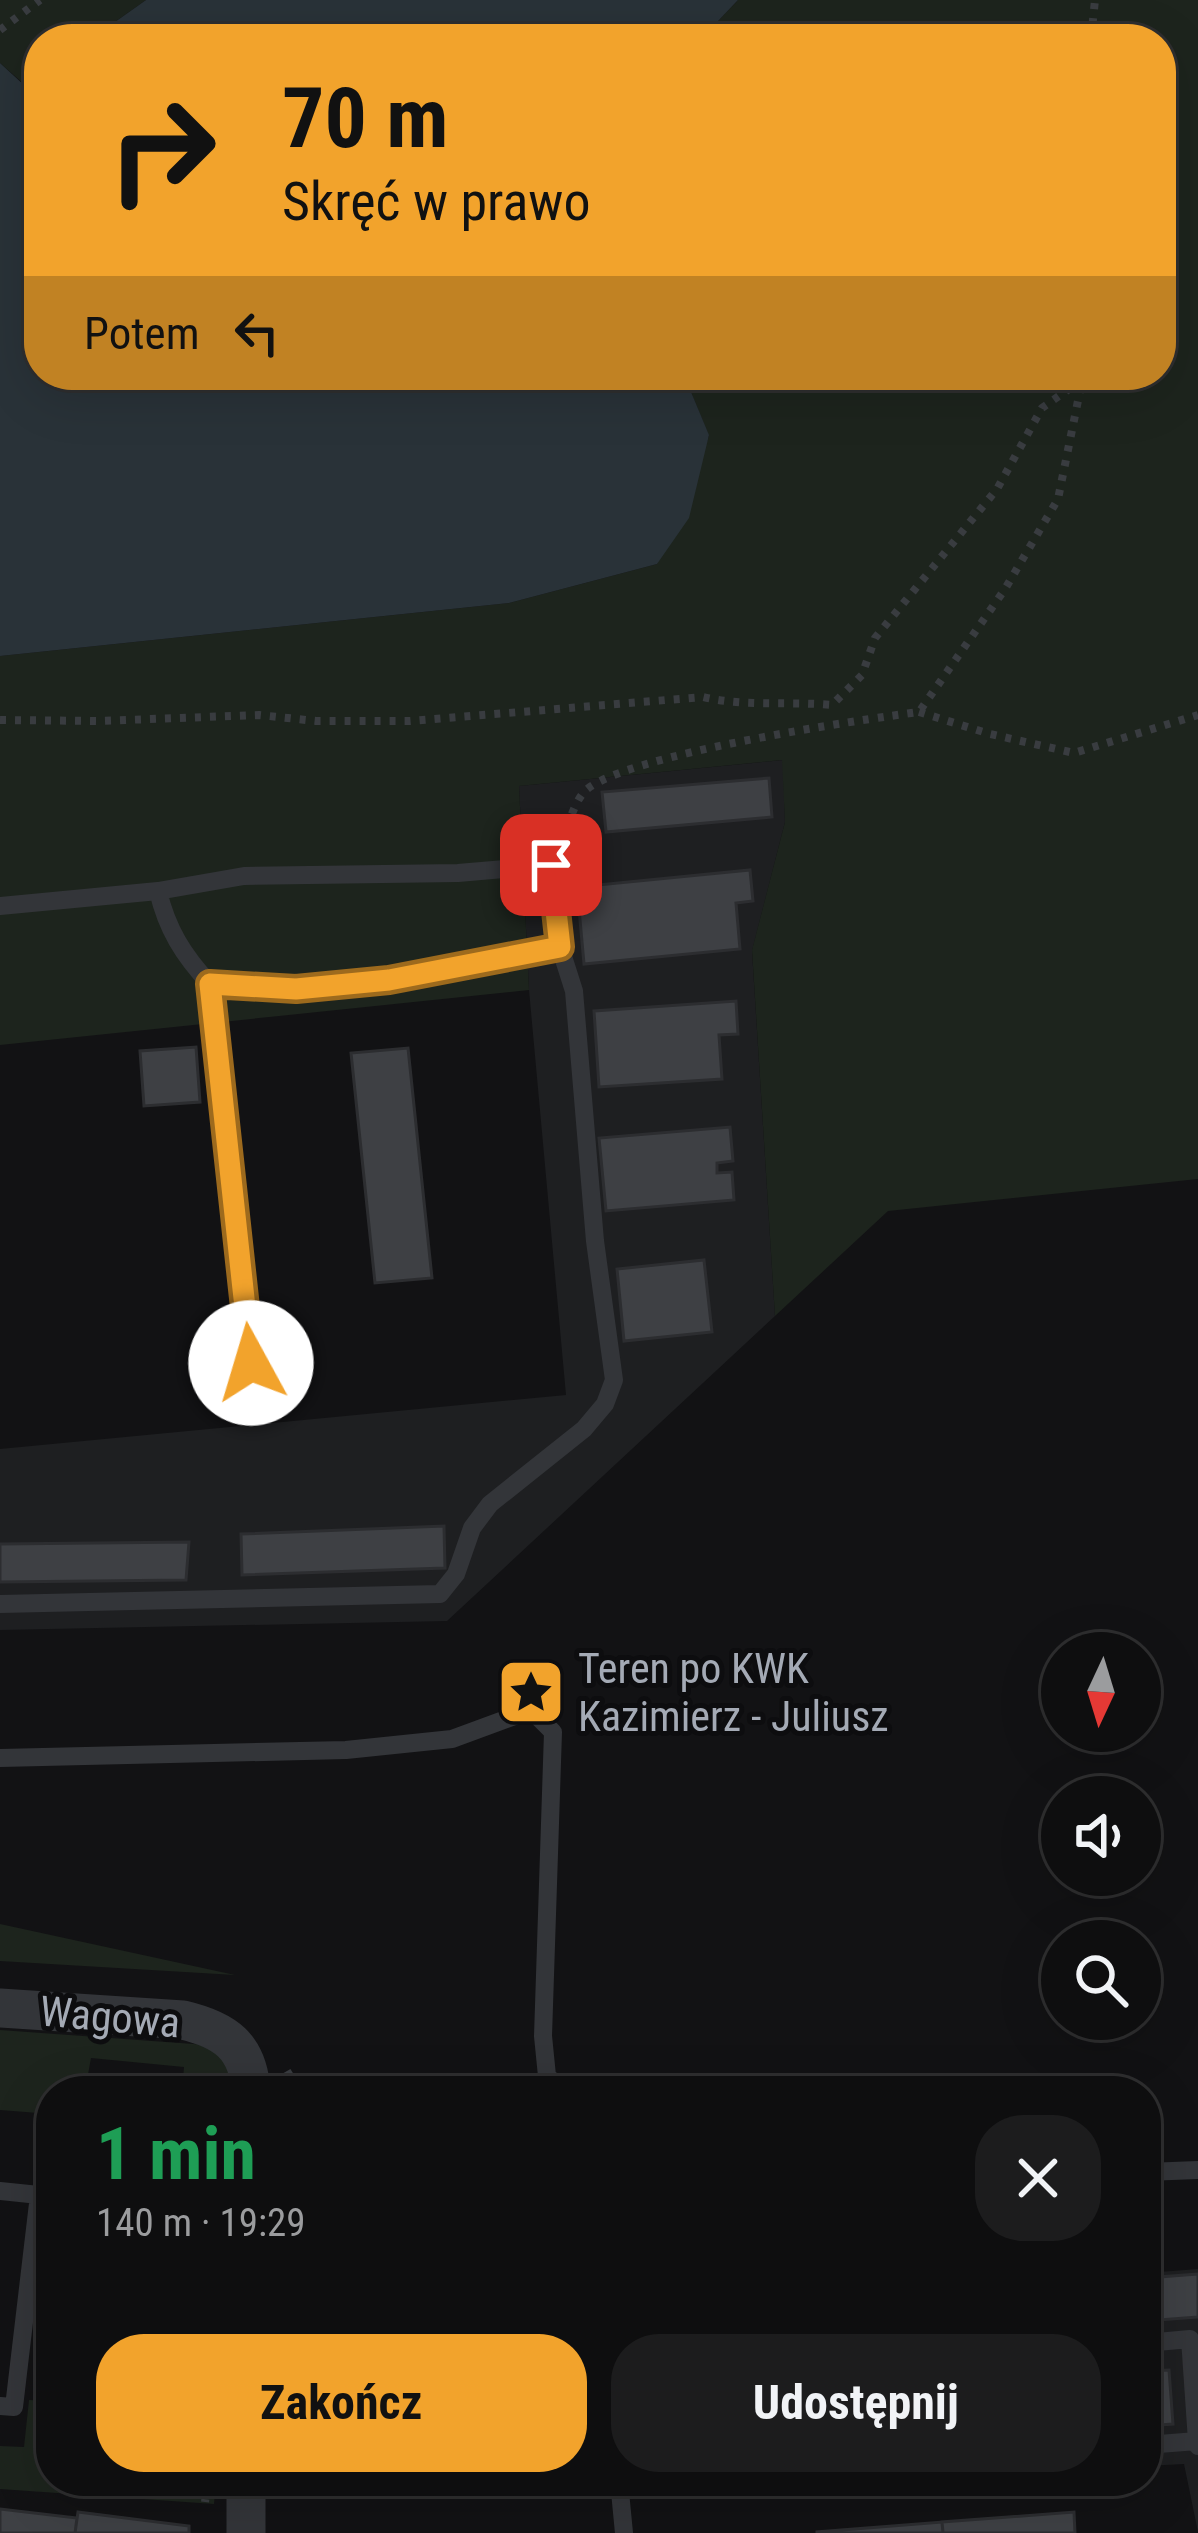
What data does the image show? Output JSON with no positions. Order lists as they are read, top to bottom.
{
  "streets": {
    "street": ["Wagowa"]
  },
  "places": {
    "place": ["Teren po KWK Kazimierz - Juliusz"]
  },
  "north": "bottom",
  "page": {
    "turn": ["70 m", "Skręć w prawo"],
    "then": "Potem",
    "heading": ["1 min", "140 m · 19:29"],
    "buttons": ["Zakończ", "Udostępnij"]
  }
}
